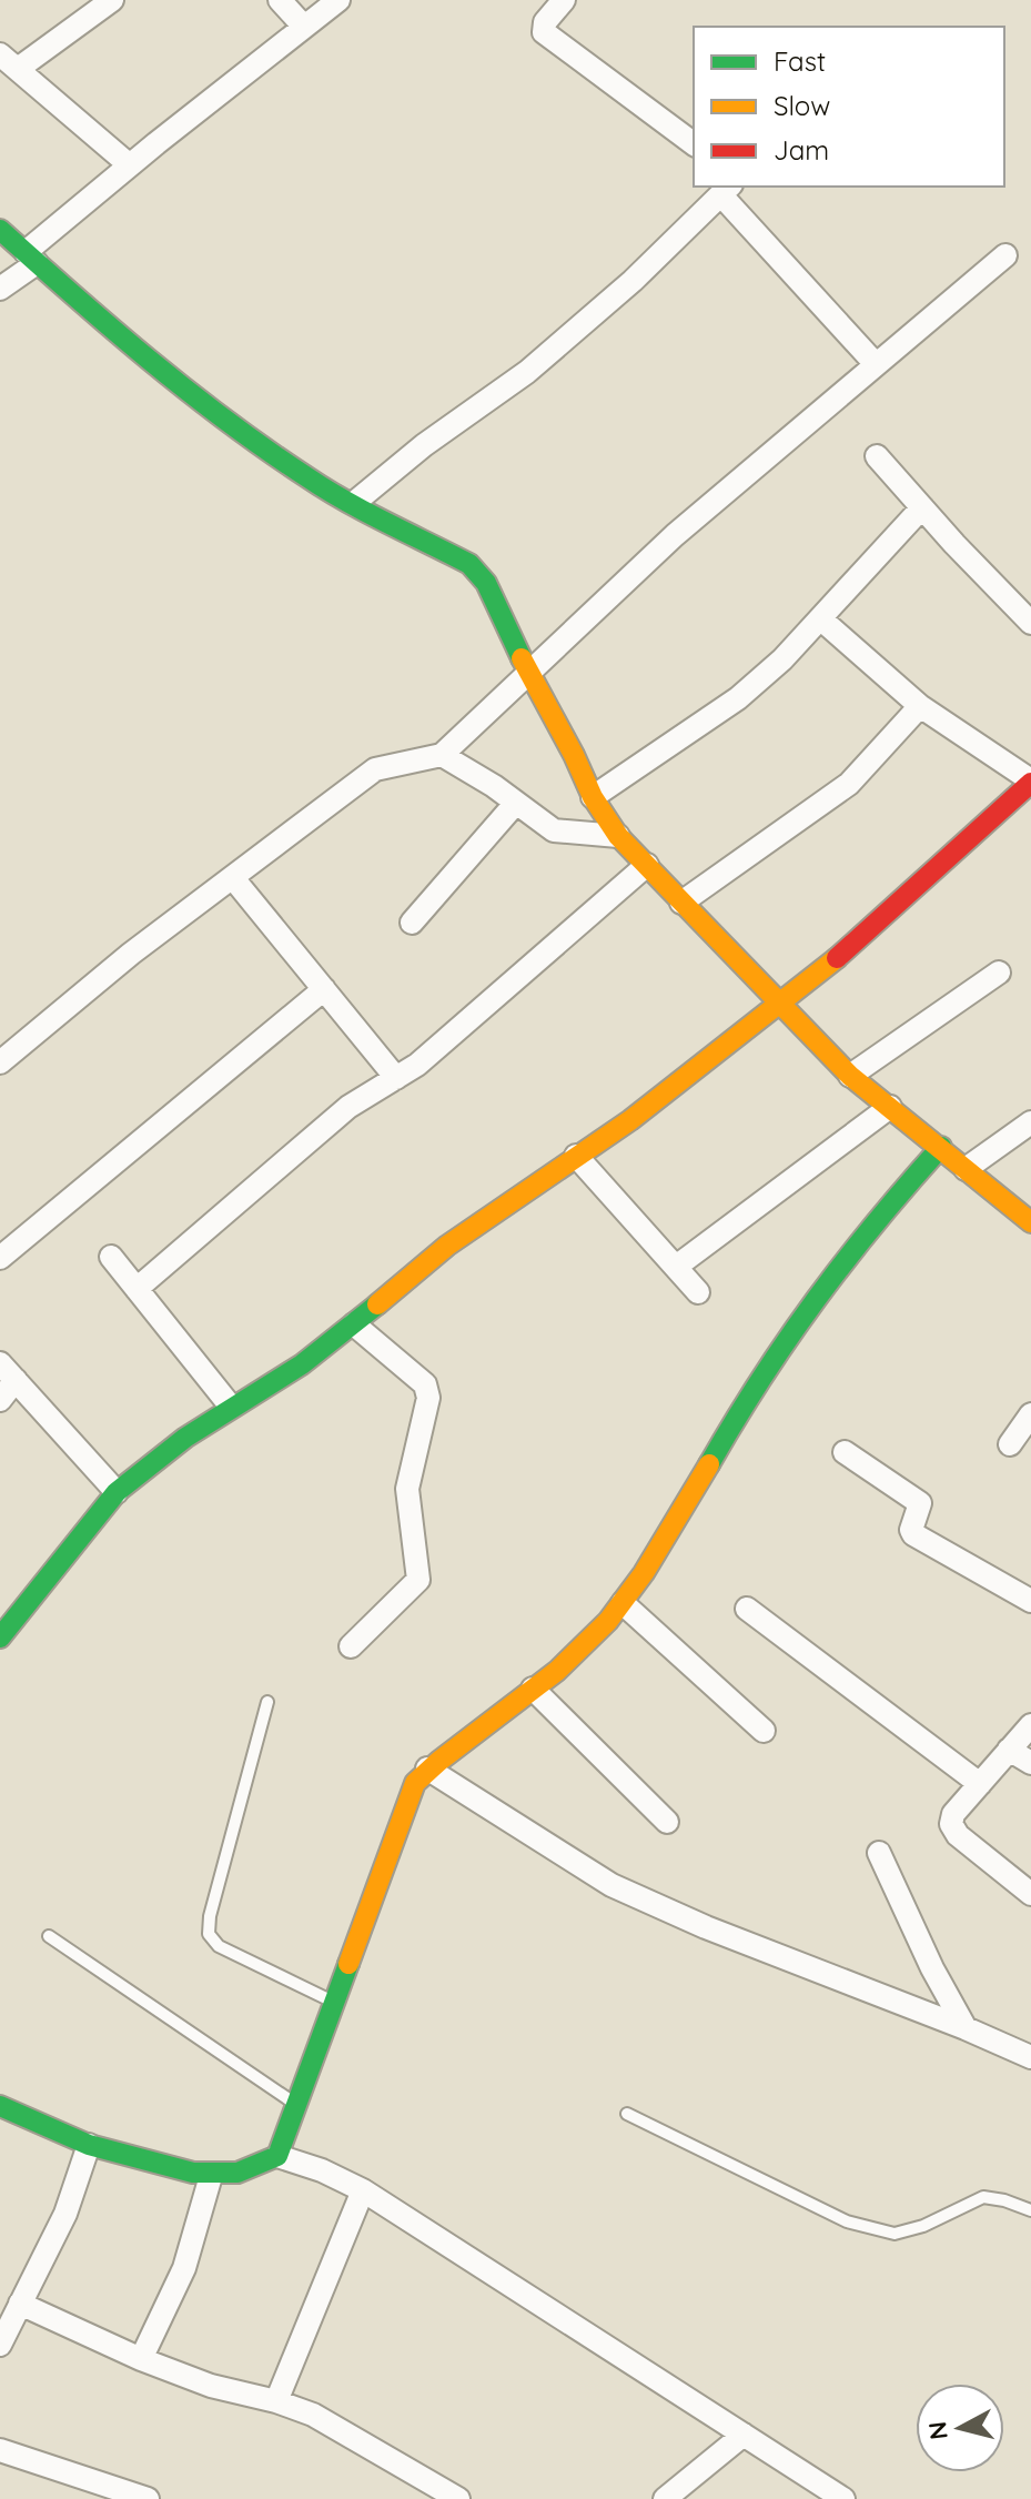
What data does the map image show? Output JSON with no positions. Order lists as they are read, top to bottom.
{
  "legend": ["Fast", "Slow", "Jam"],
  "north": "left"
}
